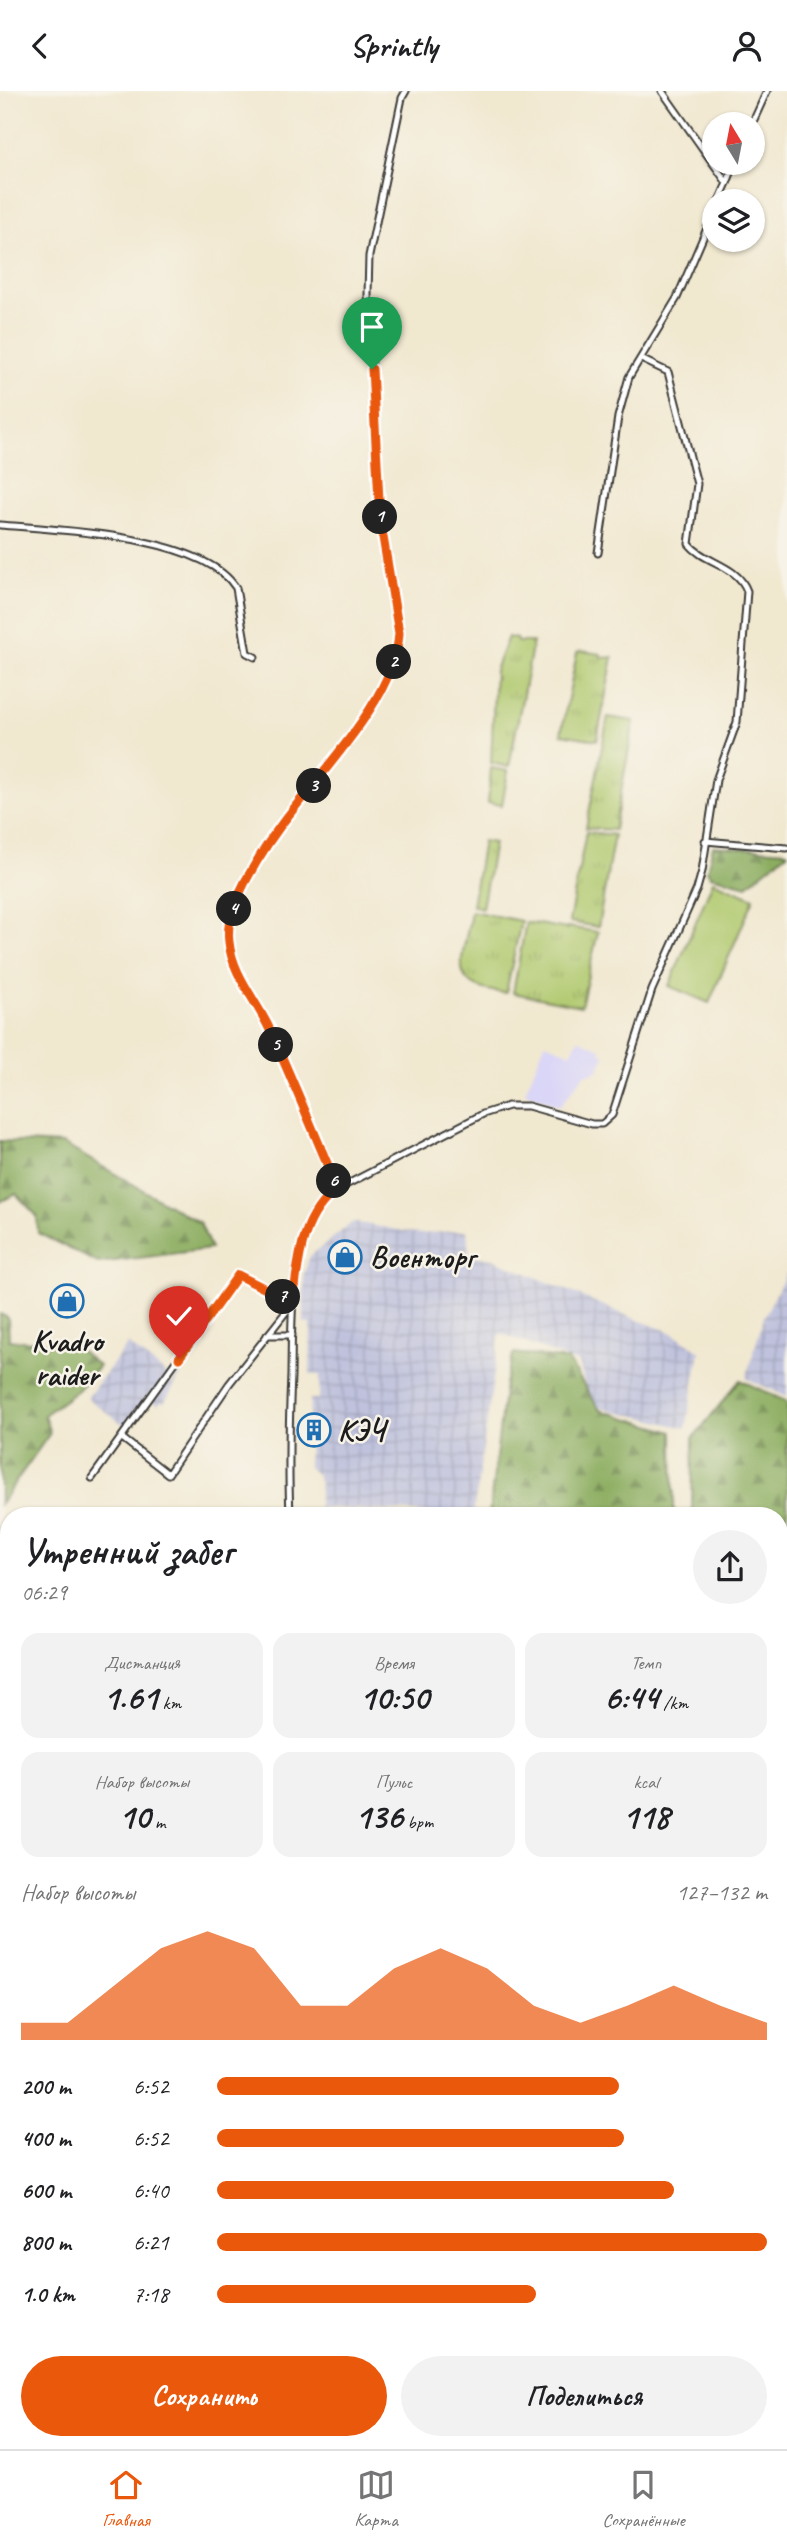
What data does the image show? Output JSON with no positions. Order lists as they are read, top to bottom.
{
  "places": {
    "shop": ["Военторг", "Kvadro raider"],
    "building": ["КЭЧ"]
  },
  "north": "top",
  "page": {
    "header": "Sprintly",
    "pins": [
      "1",
      "2",
      "3",
      "4",
      "5",
      "6",
      "7"
    ],
    "heading": ["Утренний забег", "06:29"],
    "stats": [
      ["Дистанция", "1.61 km"],
      ["Время", "10:50"],
      ["Темп", "6:44 /km"],
      ["Набор высоты", "10 m"],
      ["Пульс", "136 bpm"],
      ["kcal", "118"]
    ],
    "chart": ["Набор высоты", "127–132 m"],
    "list": [
      {
        "name": "200 m",
        "note": "6:52"
      },
      {
        "name": "400 m",
        "note": "6:52"
      },
      {
        "name": "600 m",
        "note": "6:40"
      },
      {
        "name": "800 m",
        "note": "6:21"
      },
      {
        "name": "1.0 km",
        "note": "7:18"
      }
    ],
    "buttons": ["Сохранить", "Поделиться"],
    "tabs": ["Главная", "Карта", "Сохранённые"]
  }
}
